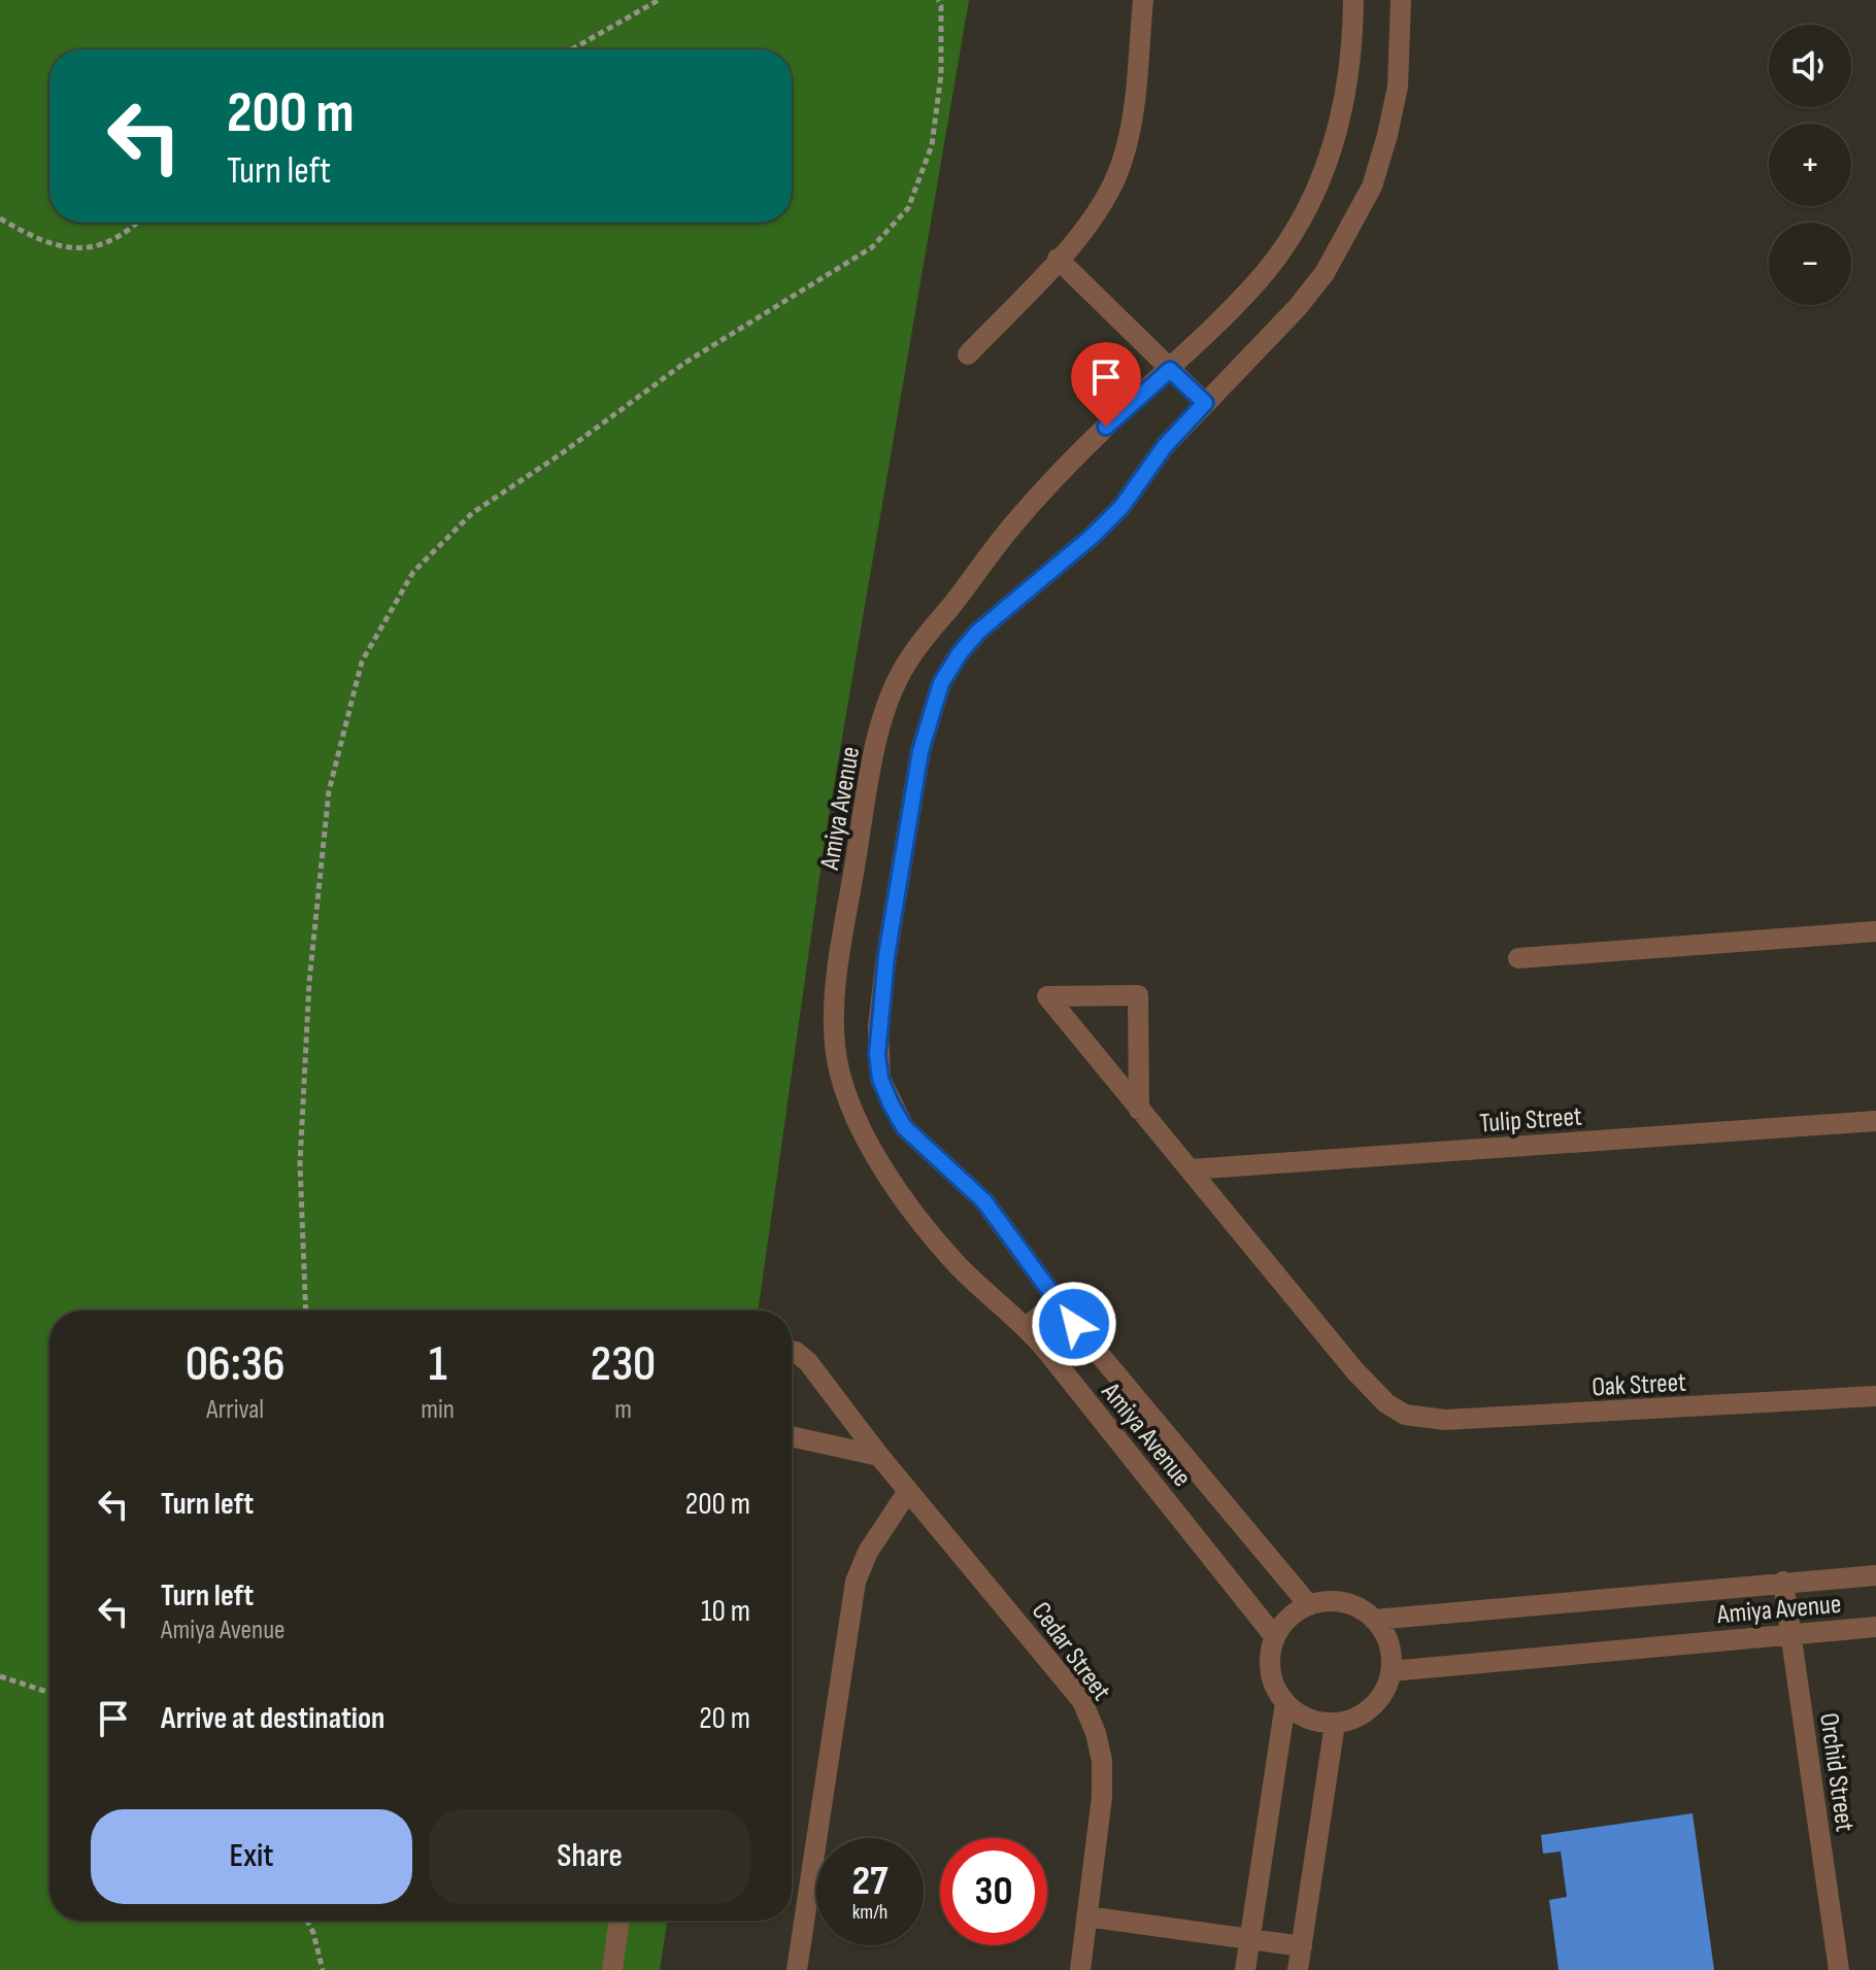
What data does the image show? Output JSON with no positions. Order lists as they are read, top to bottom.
{
  "streets": {
    "street": [
      "Amiya Avenue",
      "Tulip Street",
      "Oak Street",
      "Cedar Street",
      "Orchid Street"
    ]
  },
  "crossings": [
    ["Amiya Avenue", "Orchid Street"],
    ["Tulip Street", "Oak Street"]
  ],
  "page": {
    "map_buttons": ["+", "−"],
    "turn": ["200 m", "Turn left"],
    "eta": [
      "06:36",
      "Arrival",
      "1",
      "min",
      "230",
      "m"
    ],
    "list": [
      {
        "name": "Turn left",
        "value": "200 m"
      },
      {
        "name": "Turn left",
        "note": "Amiya Avenue",
        "value": "10 m"
      },
      {
        "name": "Arrive at destination",
        "value": "20 m"
      }
    ],
    "buttons": ["Exit", "Share"],
    "speed": "27 km/h",
    "limit": "30"
  }
}
